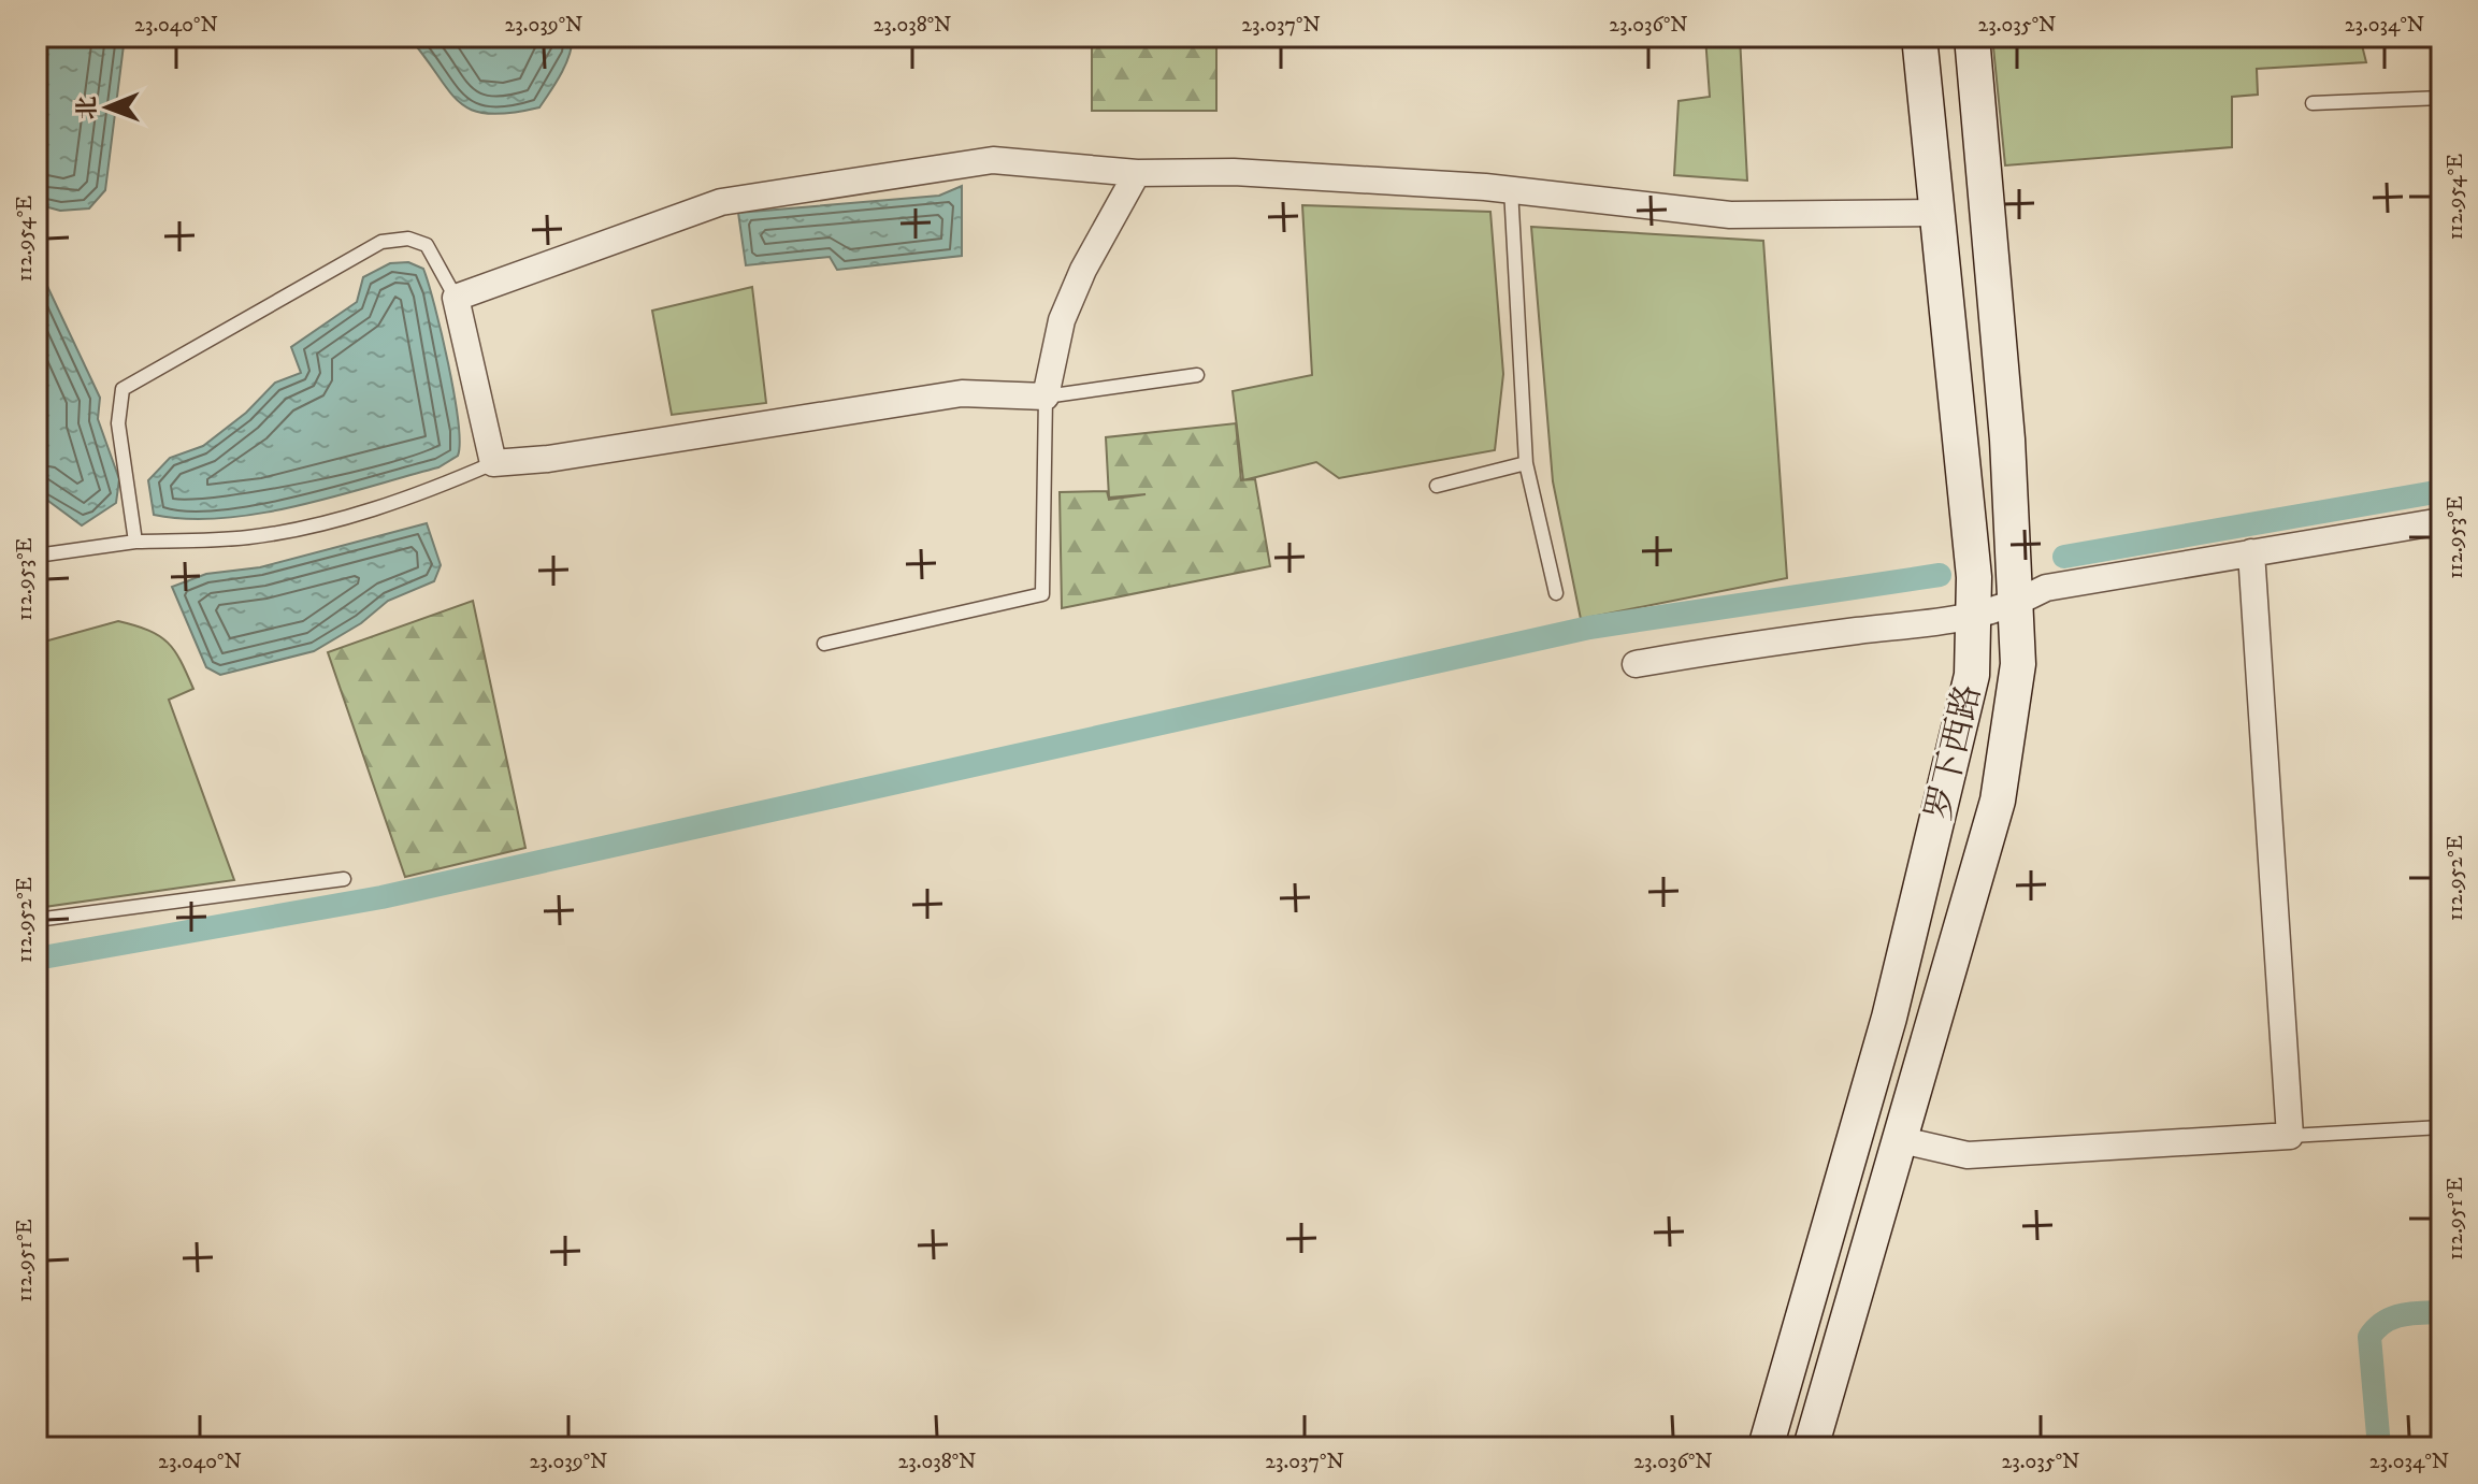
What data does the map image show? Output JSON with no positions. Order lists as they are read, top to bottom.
{
  "streets": {
    "main road": ["罗下西路"]
  },
  "north": "left",
  "coordinates": [
    "23.040°N",
    "23.039°N",
    "23.038°N",
    "23.037°N",
    "23.036°N",
    "23.035°N",
    "23.034°N",
    "112.954°E",
    "112.953°E",
    "112.952°E",
    "112.951°E"
  ]
}
